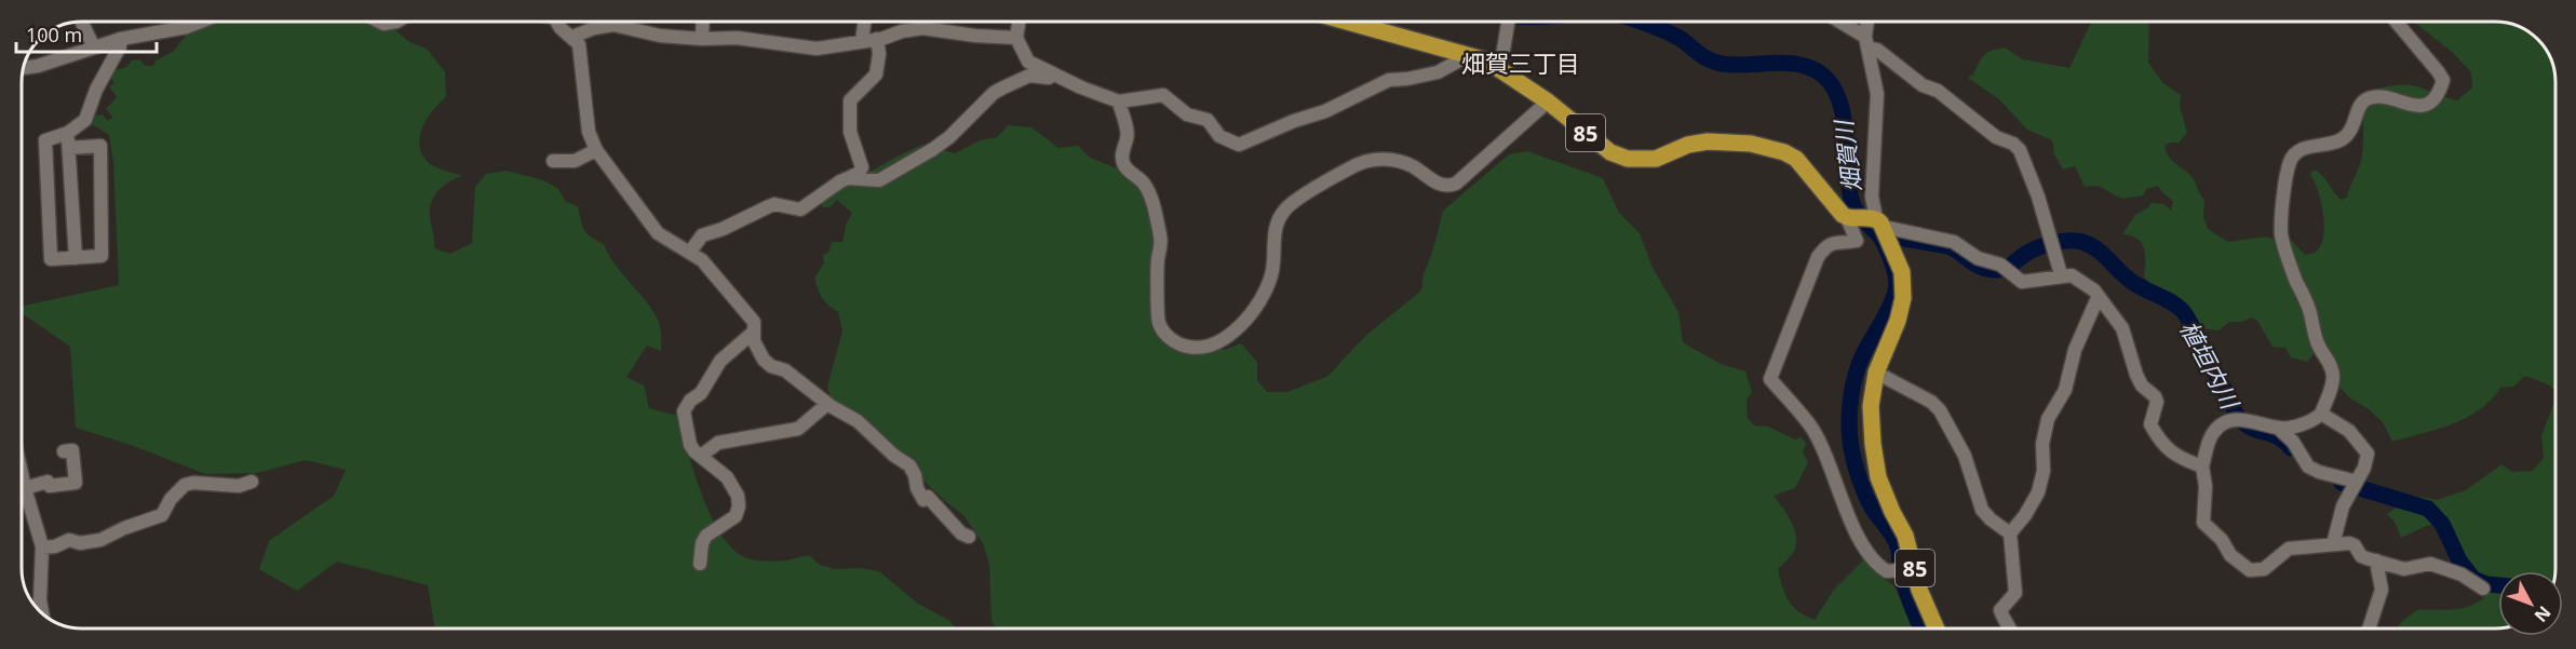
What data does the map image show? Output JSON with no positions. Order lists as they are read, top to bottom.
{
  "streets": {
    "main road": ["85"]
  },
  "districts": ["畑賀三丁目"],
  "water": ["畑賀川", "植垣内川"],
  "scale_bar": "100 m",
  "north": "bottom right"
}
